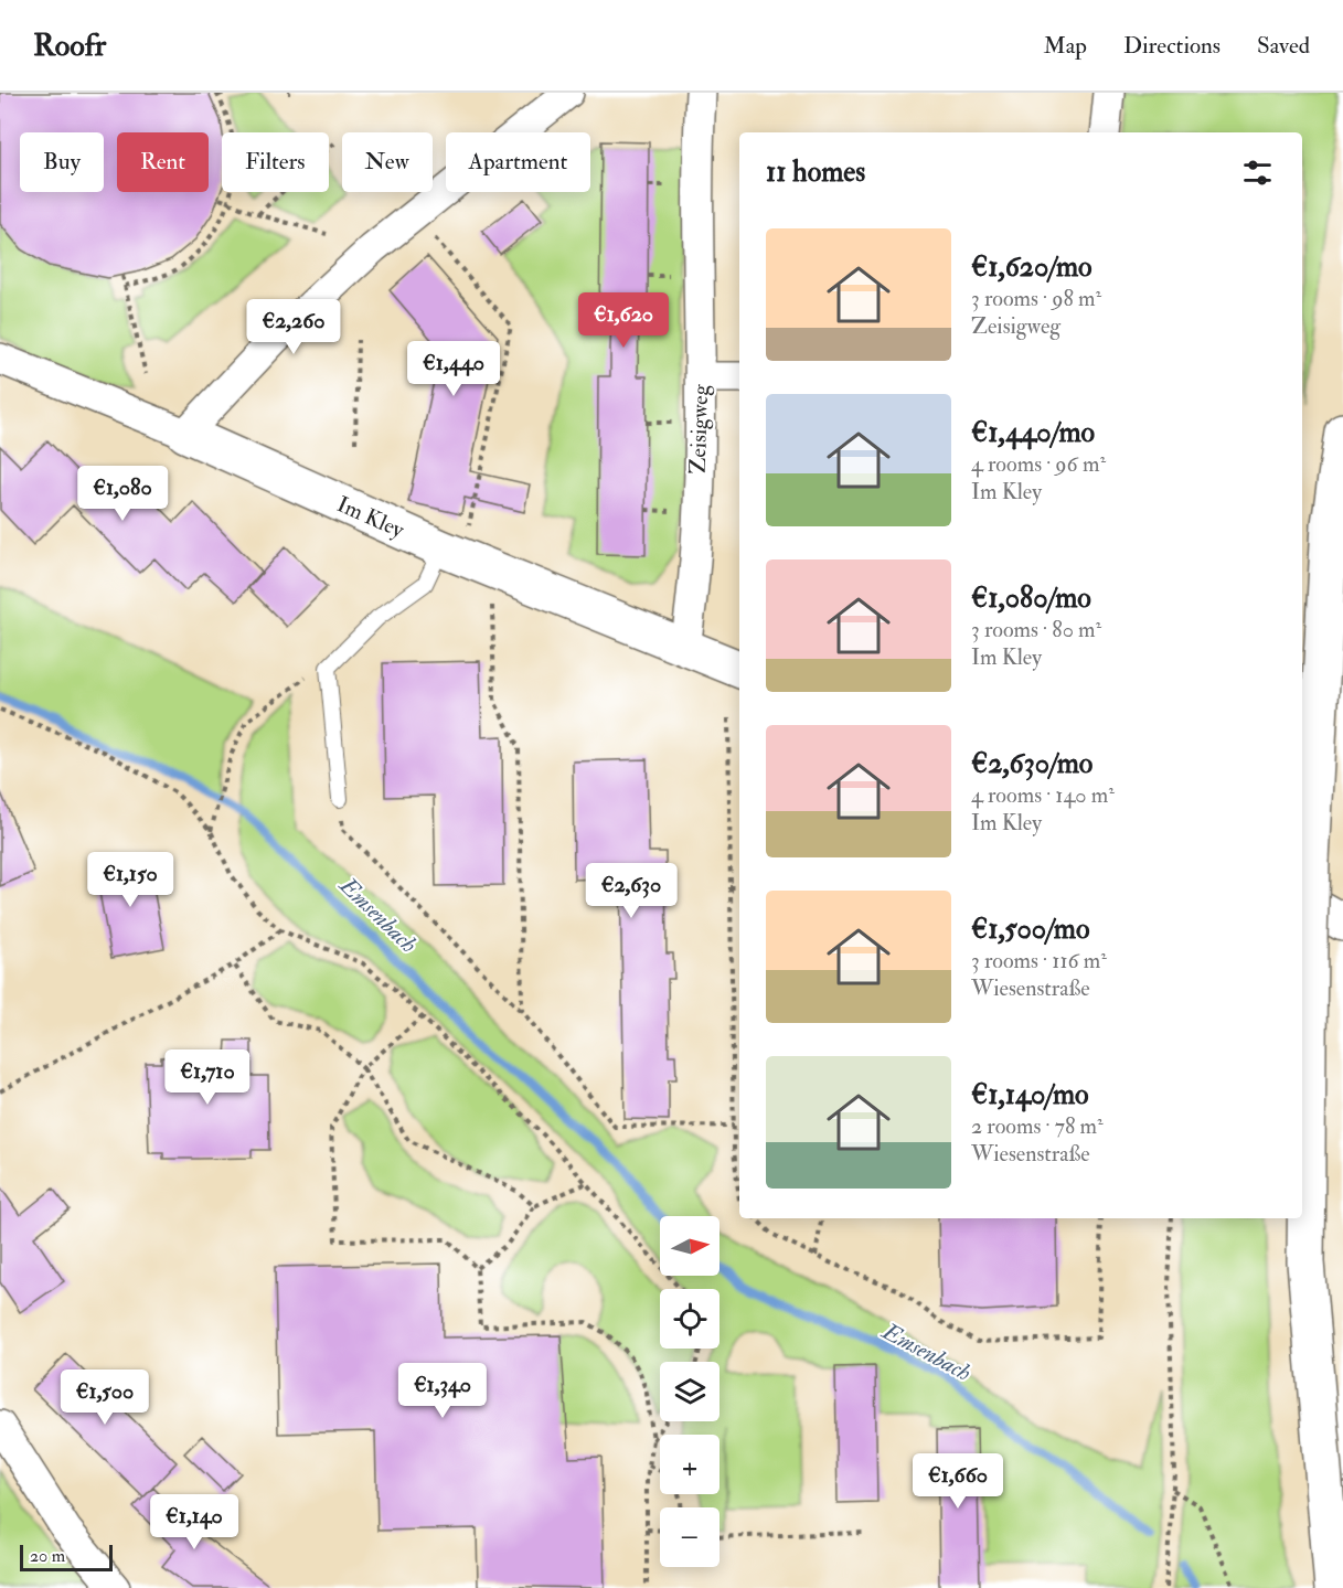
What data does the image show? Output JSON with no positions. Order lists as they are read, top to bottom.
{
  "streets": {
    "main road": ["Im Kley"],
    "street": ["Zeisigweg"]
  },
  "crossings": [
    ["Zeisigweg", "Im Kley"]
  ],
  "water": ["Emsenbach"],
  "scale_bar": "20 m",
  "north": "right",
  "page": {
    "header": "Roofr",
    "nav": ["Map", "Directions", "Saved"],
    "chip": [
      "Buy",
      "Rent",
      "Filters",
      "New",
      "Apartment"
    ],
    "heading": "11 homes",
    "list": [
      {
        "name": "€1,620/mo",
        "note": "3 rooms · 98 m² · Zeisigweg"
      },
      {
        "name": "€1,440/mo",
        "note": "4 rooms · 96 m² · Im Kley"
      },
      {
        "name": "€1,080/mo",
        "note": "3 rooms · 80 m² · Im Kley"
      },
      {
        "name": "€2,630/mo",
        "note": "4 rooms · 140 m² · Im Kley"
      },
      {
        "name": "€1,500/mo",
        "note": "3 rooms · 116 m² · Wiesenstraße"
      },
      {
        "name": "€1,140/mo",
        "note": "2 rooms · 78 m² · Wiesenstraße"
      }
    ],
    "price": [
      "€1,620",
      "€2,260",
      "€1,440",
      "€1,080",
      "€1,150",
      "€2,630",
      "€1,710",
      "€1,340",
      "€1,500",
      "€1,660",
      "€1,140"
    ],
    "map_buttons": ["+", "−"],
    "scale": "20 m"
  }
}
